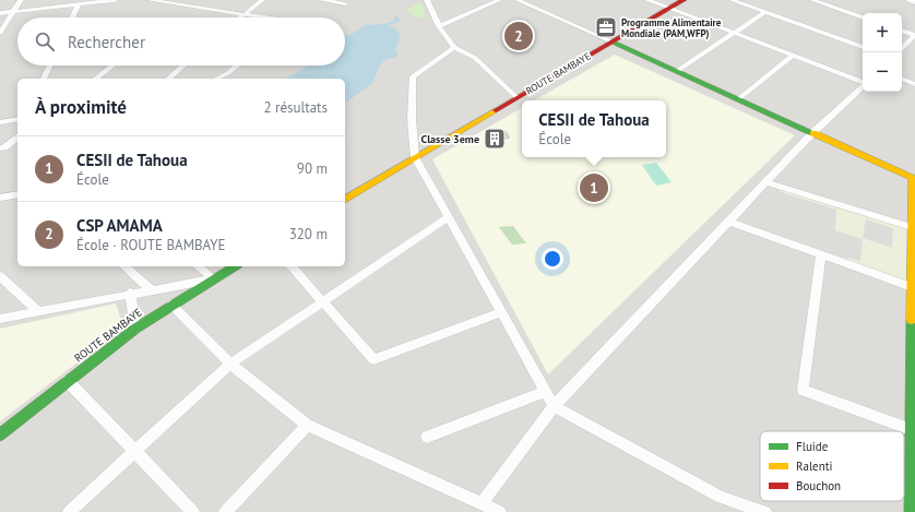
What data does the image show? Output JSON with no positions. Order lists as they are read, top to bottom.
{
  "streets": {
    "street": ["ROUTE BAMBAYE"]
  },
  "places": {
    "office": ["Programme Alimentaire Mondiale (PAM,WFP)"],
    "building": ["Classe 3eme"]
  },
  "legend": ["Fluide", "Ralenti", "Bouchon"],
  "page": {
    "map_buttons": ["+", "−"],
    "search": "Rechercher",
    "pins": ["2", "1"],
    "heading": ["À proximité", "2 résultats"],
    "popup": ["CESII de Tahoua", "École"],
    "list": [
      {
        "mark": "1",
        "name": "CESII de Tahoua",
        "note": "École",
        "value": "90 m"
      },
      {
        "mark": "2",
        "name": "CSP AMAMA",
        "note": "École · ROUTE BAMBAYE",
        "value": "320 m"
      }
    ]
  }
}
